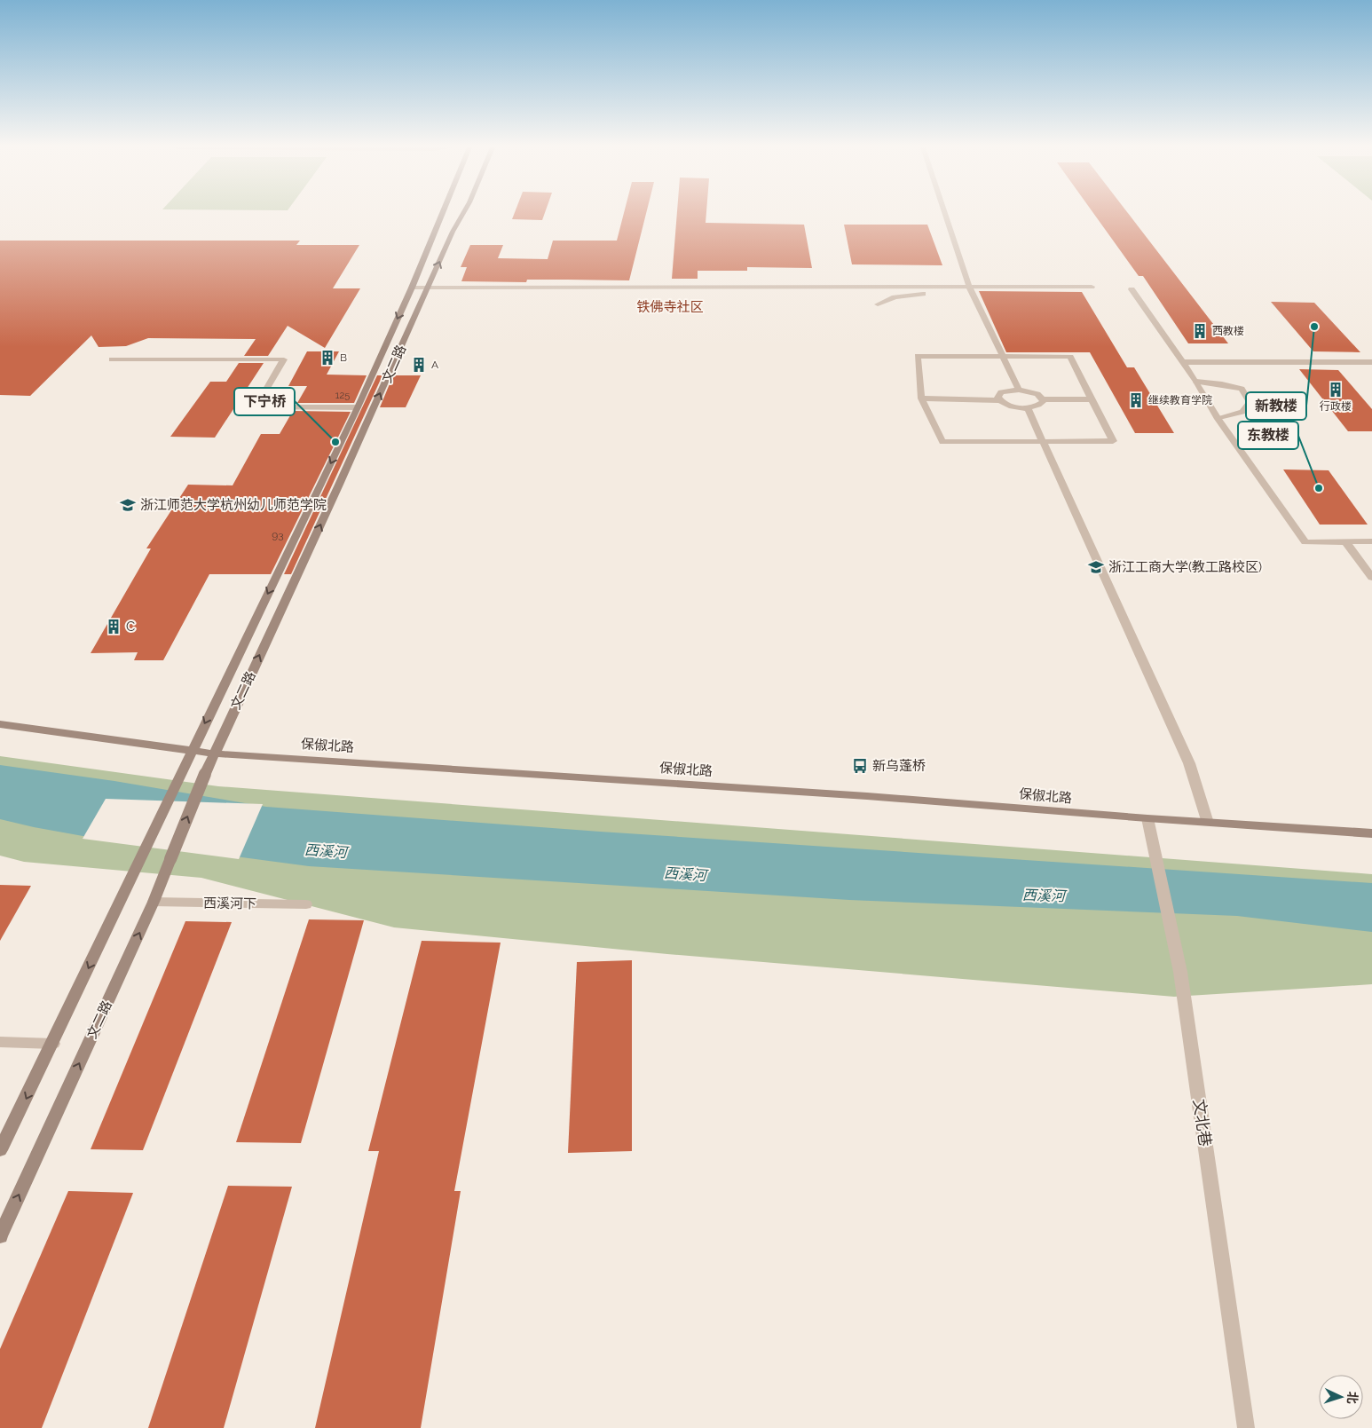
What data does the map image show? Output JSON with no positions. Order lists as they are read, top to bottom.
{
  "streets": {
    "main road": ["文二路", "保俶北路"],
    "street": ["西溪河下", "文北巷"]
  },
  "crossings": [
    ["文二路", "保俶北路"],
    ["文二路", "西溪河下"],
    ["保俶北路", "文北巷"]
  ],
  "districts": ["铁佛寺社区"],
  "water": ["西溪河"],
  "places": {
    "other": ["新教楼", "下宁桥", "东教楼"],
    "building": [
      "西教楼",
      "B",
      "A",
      "行政楼",
      "继续教育学院",
      "C"
    ],
    "school or university": ["浙江师范大学杭州幼儿师范学院", "浙江工商大学(教工路校区)"],
    "bus stop": ["新乌蓬桥"]
  },
  "house_numbers": ["125", "93"],
  "north": "right"
}
